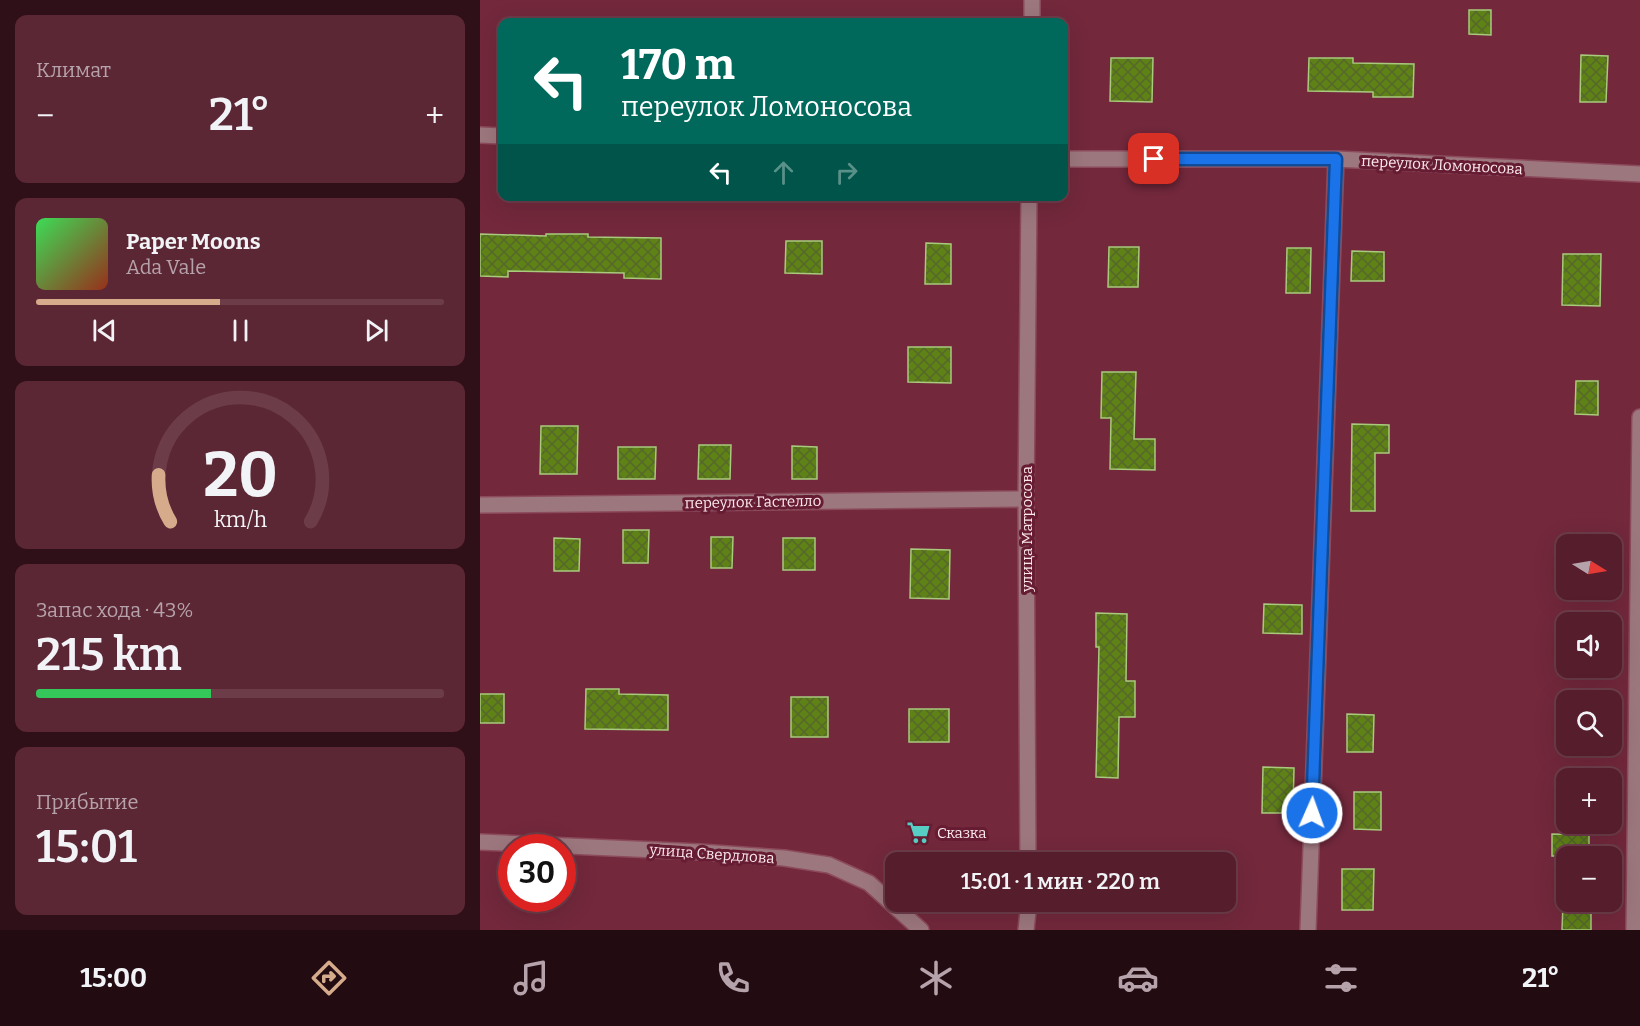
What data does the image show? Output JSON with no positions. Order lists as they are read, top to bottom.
{
  "streets": {
    "street": [
      "переулок Ломоносова",
      "переулок Гастелло",
      "улица Матросова",
      "улица Свердлова"
    ]
  },
  "crossings": [
    ["переулок Гастелло", "улица Матросова"]
  ],
  "places": {
    "supermarket": ["Сказка"]
  },
  "north": "right",
  "page": {
    "tile": [
      "Климат",
      ["Запас хода · 43%", "215 km"],
      ["Прибытие", "15:01"]
    ],
    "turn": ["170 m", "переулок Ломоносова"],
    "heat": ["−", "21°", "+"],
    "song": ["Paper Moons", "Ada Vale"],
    "map_buttons": ["+", "−"],
    "limit": "30",
    "trip": "15:01 · 1 мин · 220 m",
    "tabs": ["15:00", "21°"],
    "gauge": ["20", "km/h"]
  }
}
